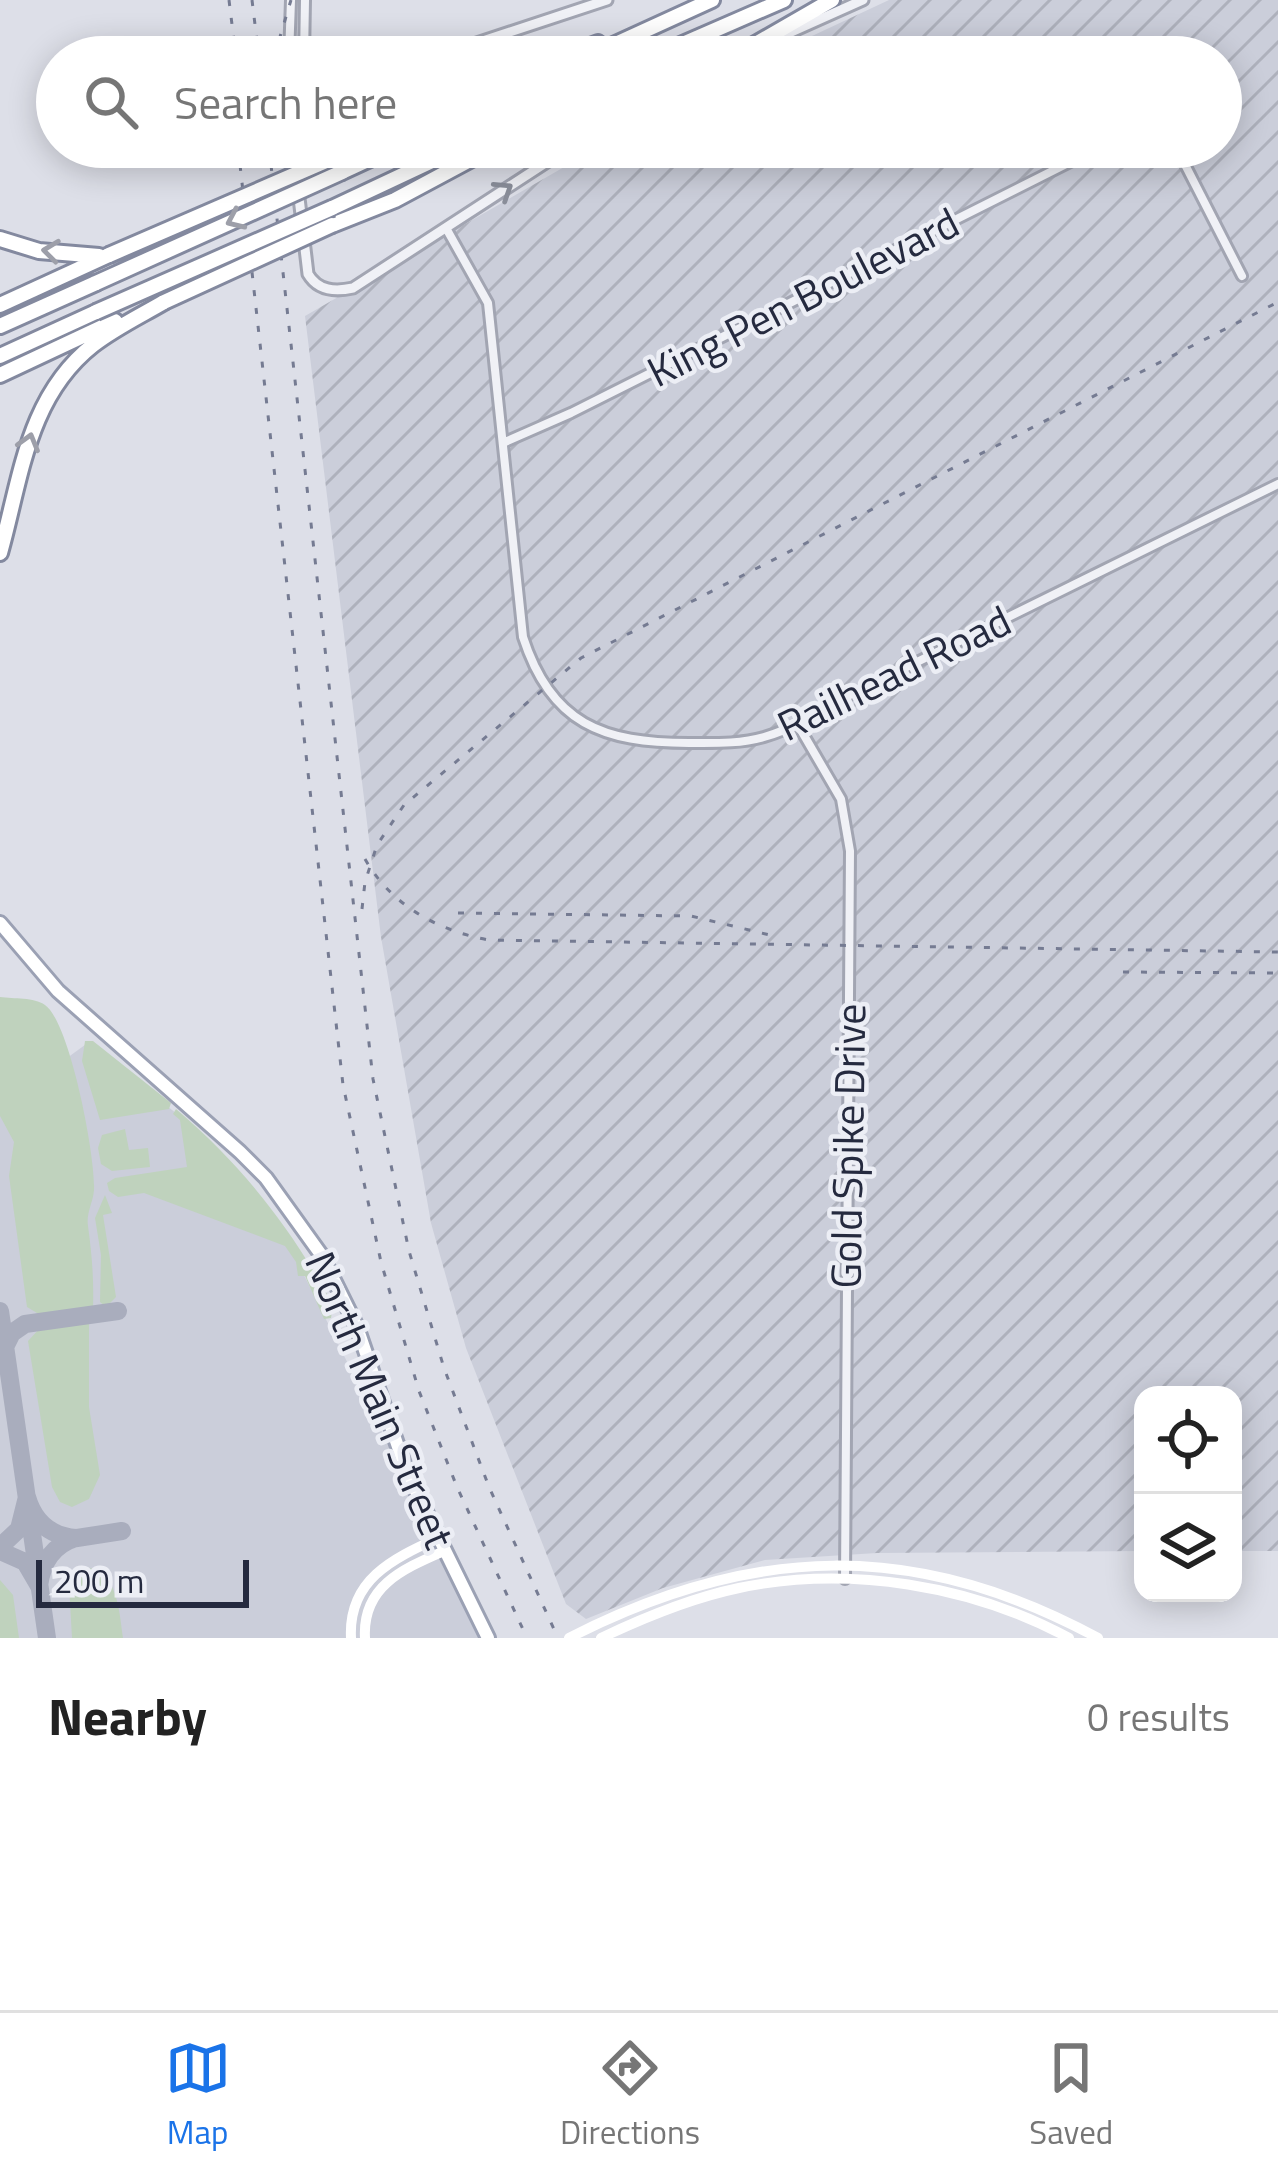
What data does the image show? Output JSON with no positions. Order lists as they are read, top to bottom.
{
  "streets": {
    "main road": ["North Main Street"],
    "street": ["King Pen Boulevard", "Railhead Road", "Gold Spike Drive"]
  },
  "crossings": [
    ["King Pen Boulevard", "Railhead Road"],
    ["Railhead Road", "Gold Spike Drive"]
  ],
  "scale_bar": "200 m",
  "page": {
    "search": "Search here",
    "scale": "200 m",
    "heading": ["Nearby", "0 results"],
    "nav": ["Map", "Directions", "Saved"]
  }
}
